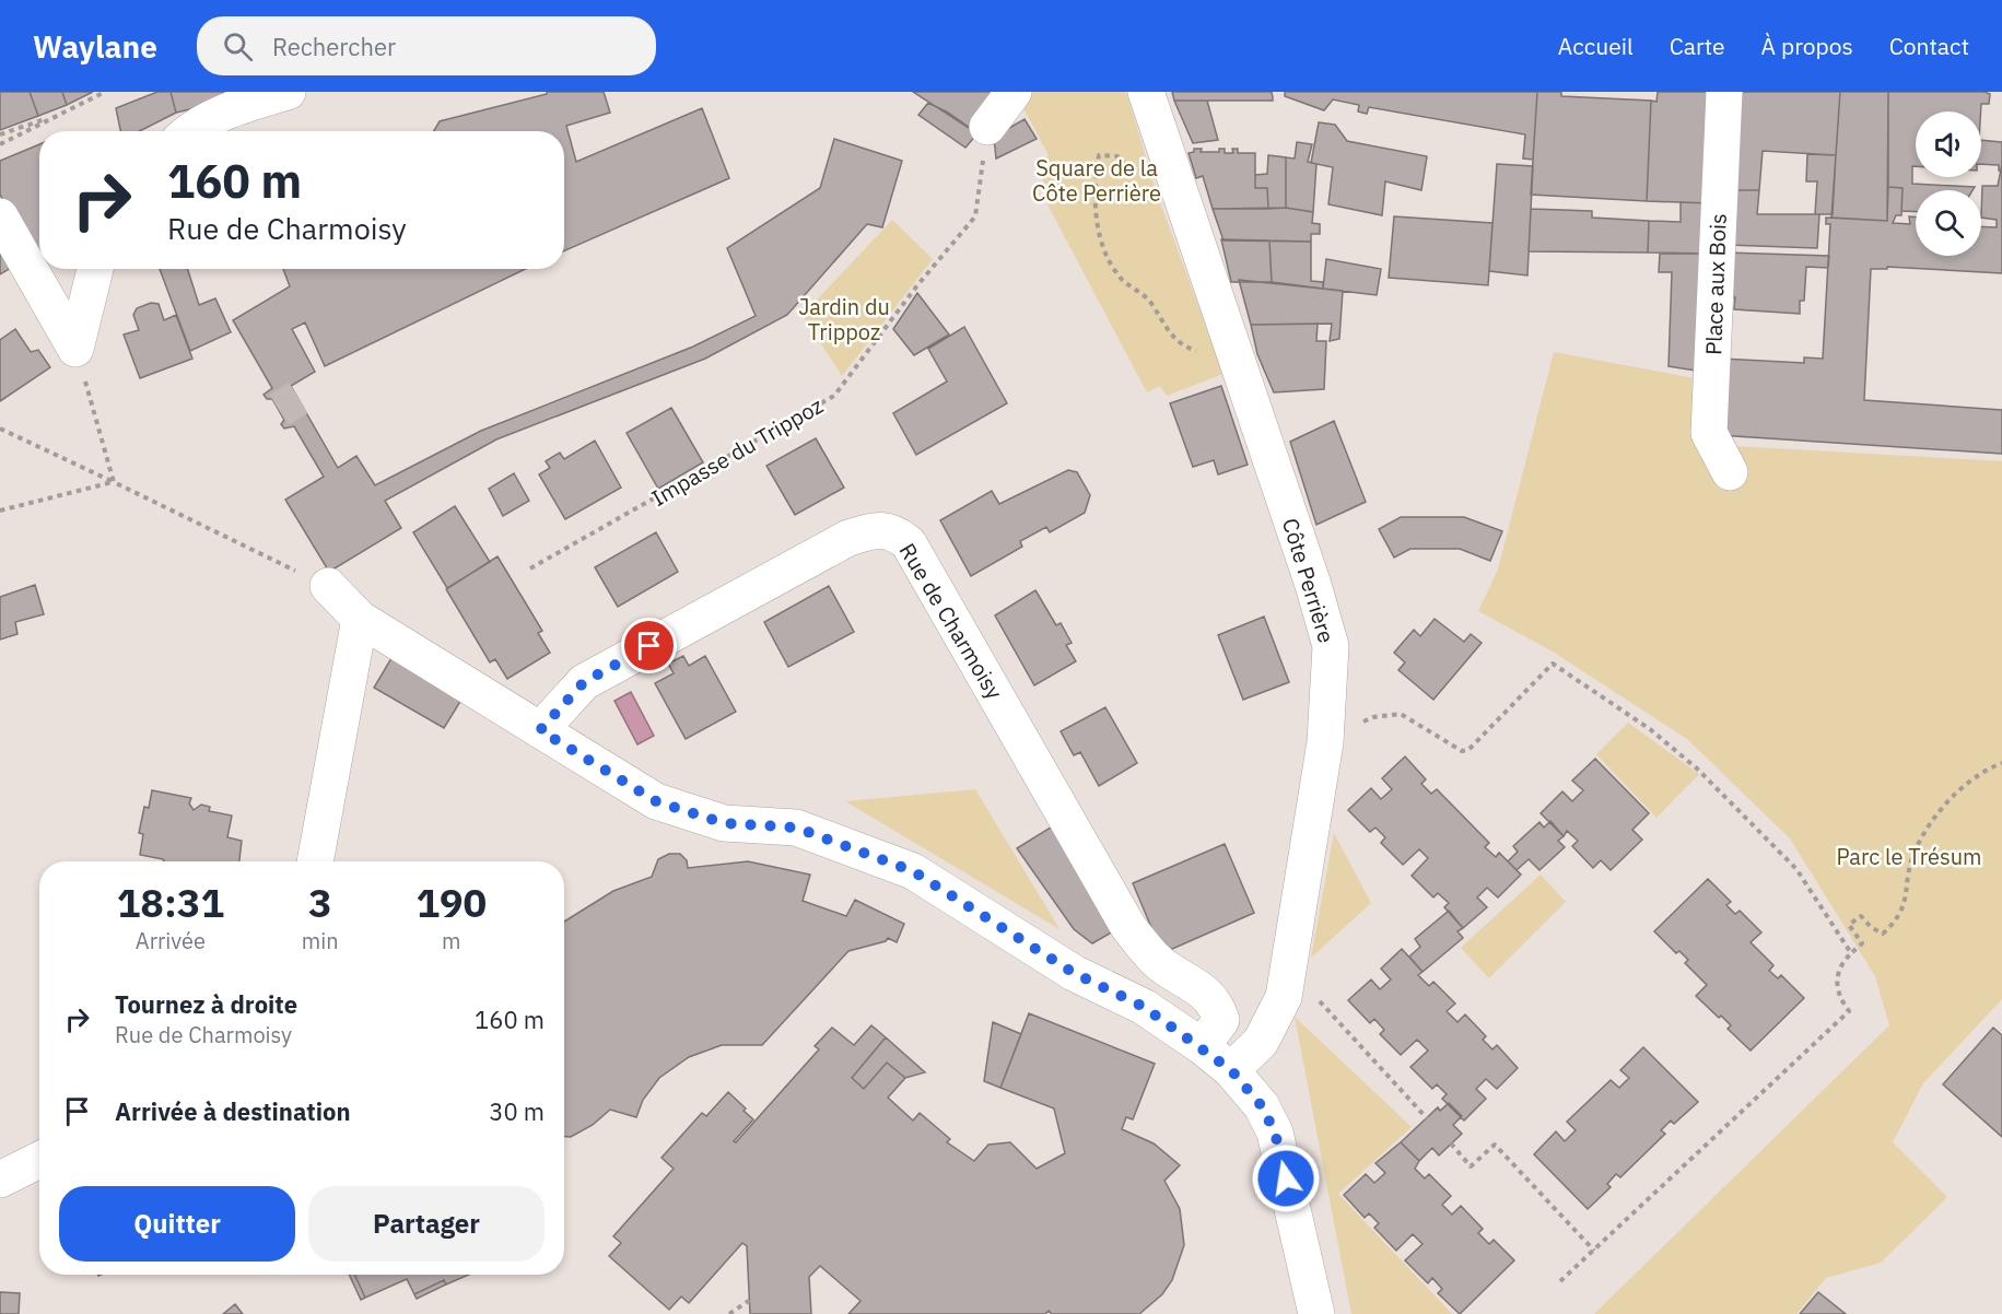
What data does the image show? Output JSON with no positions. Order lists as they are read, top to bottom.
{
  "streets": {
    "street": ["Place aux Bois", "Côte Perrière", "Rue de Charmoisy"],
    "path": ["Impasse du Trippoz"]
  },
  "parks": ["Square de la Côte Perrière", "Jardin du Trippoz", "Parc le Trésum"],
  "page": {
    "header": "Waylane",
    "search": "Rechercher",
    "nav": [
      "Accueil",
      "Carte",
      "À propos",
      "Contact"
    ],
    "turn": ["160 m", "Rue de Charmoisy"],
    "eta": [
      "18:31",
      "Arrivée",
      "3",
      "min",
      "190",
      "m"
    ],
    "list": [
      {
        "name": "Tournez à droite",
        "note": "Rue de Charmoisy",
        "value": "160 m"
      },
      {
        "name": "Arrivée à destination",
        "value": "30 m"
      }
    ],
    "buttons": ["Quitter", "Partager"]
  }
}
